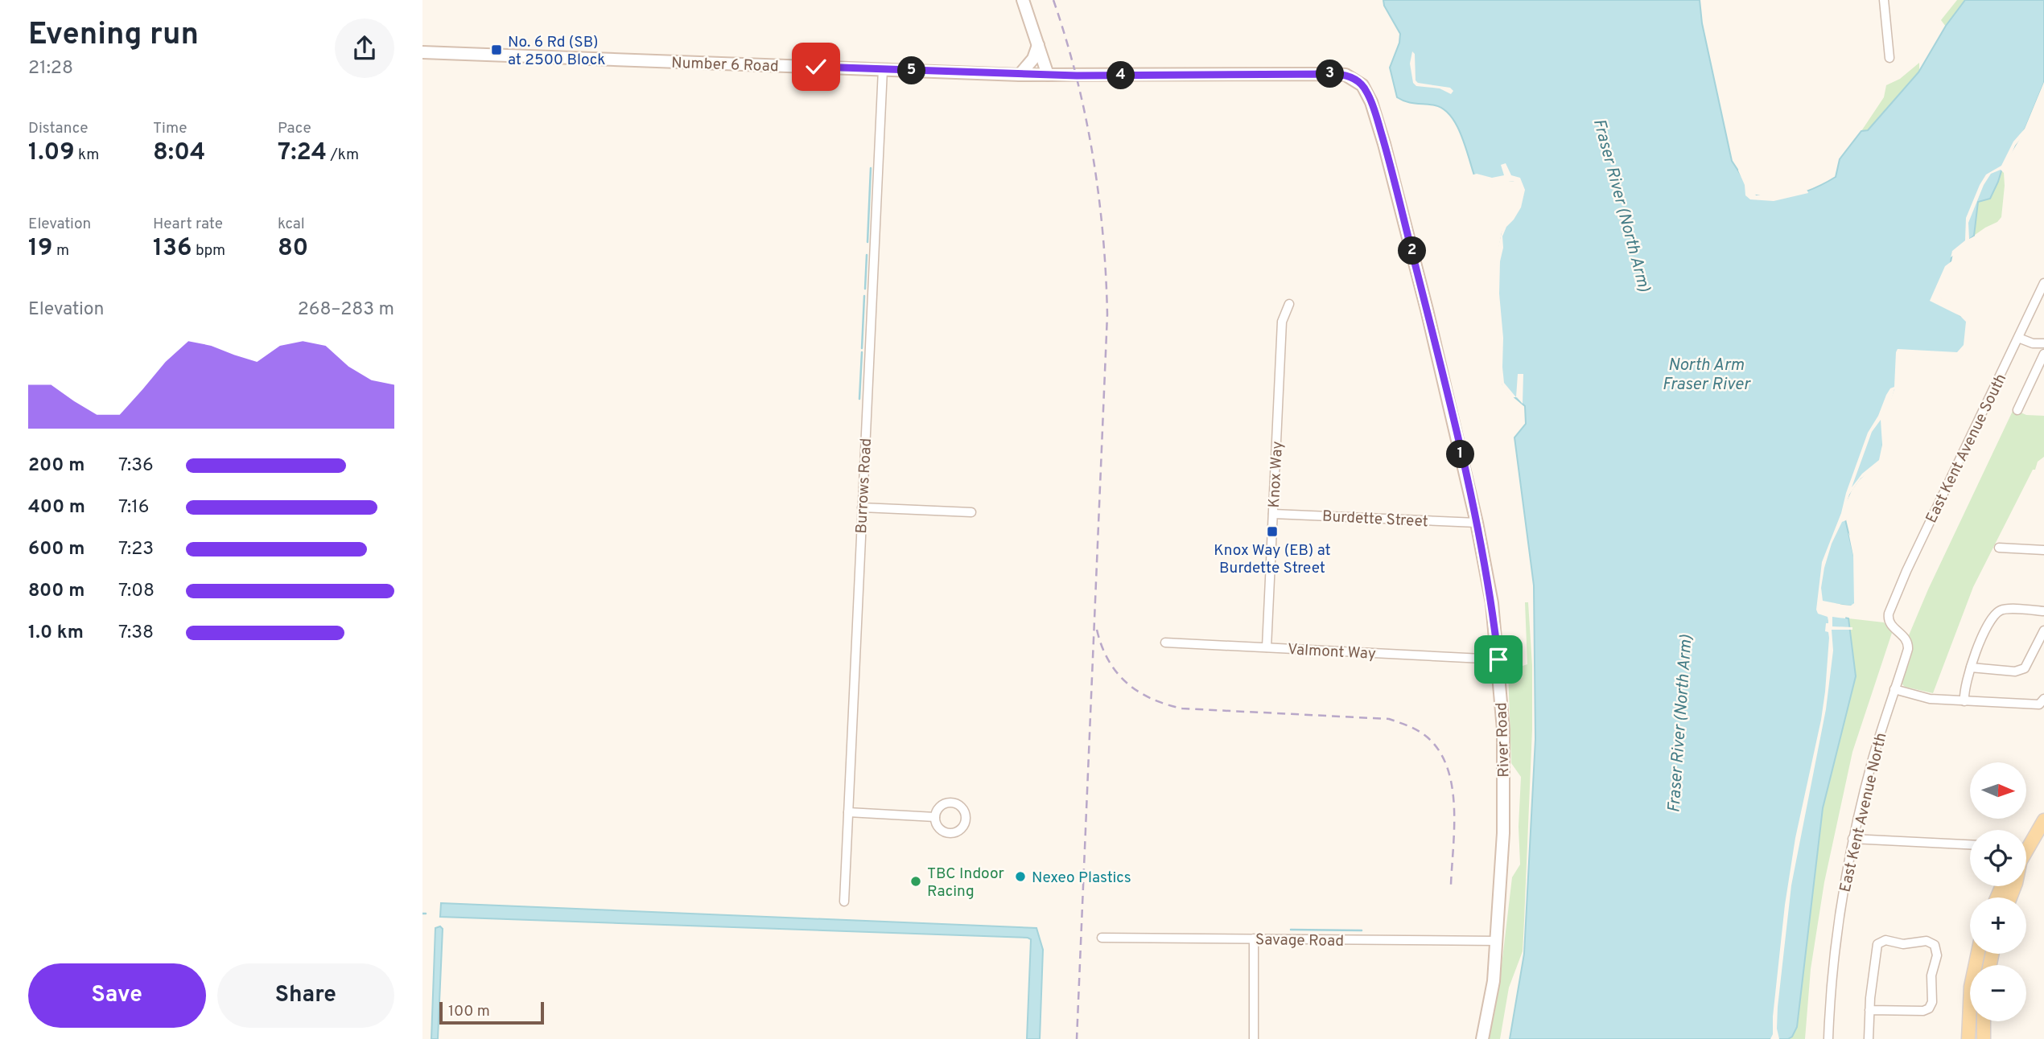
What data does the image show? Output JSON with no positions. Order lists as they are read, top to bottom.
{
  "streets": {
    "street": [
      "Number 6 Road",
      "East Kent Avenue South",
      "Knox Way",
      "Burrows Road",
      "Burdette Street",
      "Valmont Way",
      "River Road",
      "East Kent Avenue North",
      "Savage Road"
    ]
  },
  "crossings": [
    ["Number 6 Road", "Burrows Road"],
    ["Number 6 Road", "River Road"],
    ["East Kent Avenue South", "East Kent Avenue North"],
    ["Knox Way", "Burdette Street"],
    ["Knox Way", "Valmont Way"],
    ["Burdette Street", "River Road"],
    ["Valmont Way", "River Road"],
    ["River Road", "Savage Road"]
  ],
  "water": ["Fraser River (North Arm)", "North Arm Fraser River"],
  "places": {
    "transit": ["No. 6 Rd (SB) at 2500 Block", "Knox Way (EB) at Burdette Street"],
    "other": ["Nexeo Plastics", "TBC Indoor Racing"]
  },
  "scale_bar": "100 m",
  "north": "right",
  "page": {
    "heading": ["Evening run", "21:28"],
    "pins": [
      "5",
      "3",
      "4",
      "2",
      "1"
    ],
    "stats": [
      ["Distance", "1.09 km"],
      ["Time", "8:04"],
      ["Pace", "7:24 /km"],
      ["Elevation", "19 m"],
      ["Heart rate", "136 bpm"],
      ["kcal", "80"]
    ],
    "chart": ["Elevation", "268–283 m"],
    "list": [
      {
        "name": "200 m",
        "note": "7:36"
      },
      {
        "name": "400 m",
        "note": "7:16"
      },
      {
        "name": "600 m",
        "note": "7:23"
      },
      {
        "name": "800 m",
        "note": "7:08"
      },
      {
        "name": "1.0 km",
        "note": "7:38"
      }
    ],
    "map_buttons": ["+", "−"],
    "buttons": ["Save", "Share"],
    "scale": "100 m"
  }
}
